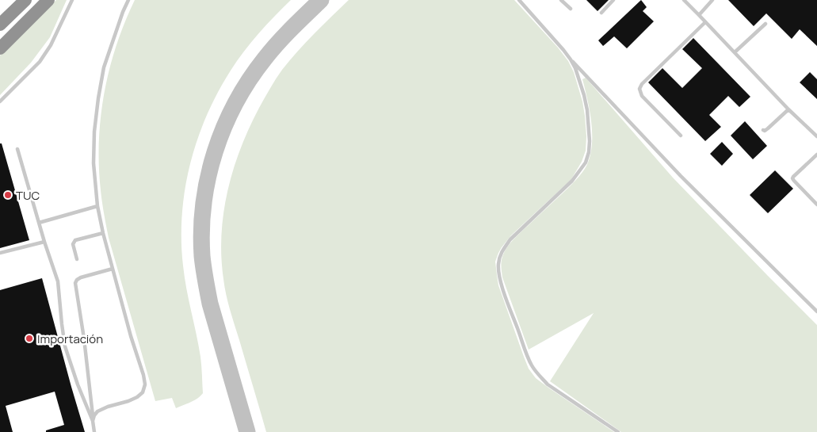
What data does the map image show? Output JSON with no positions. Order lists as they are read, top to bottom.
{
  "places": ["TUC", "Importación"]
}
